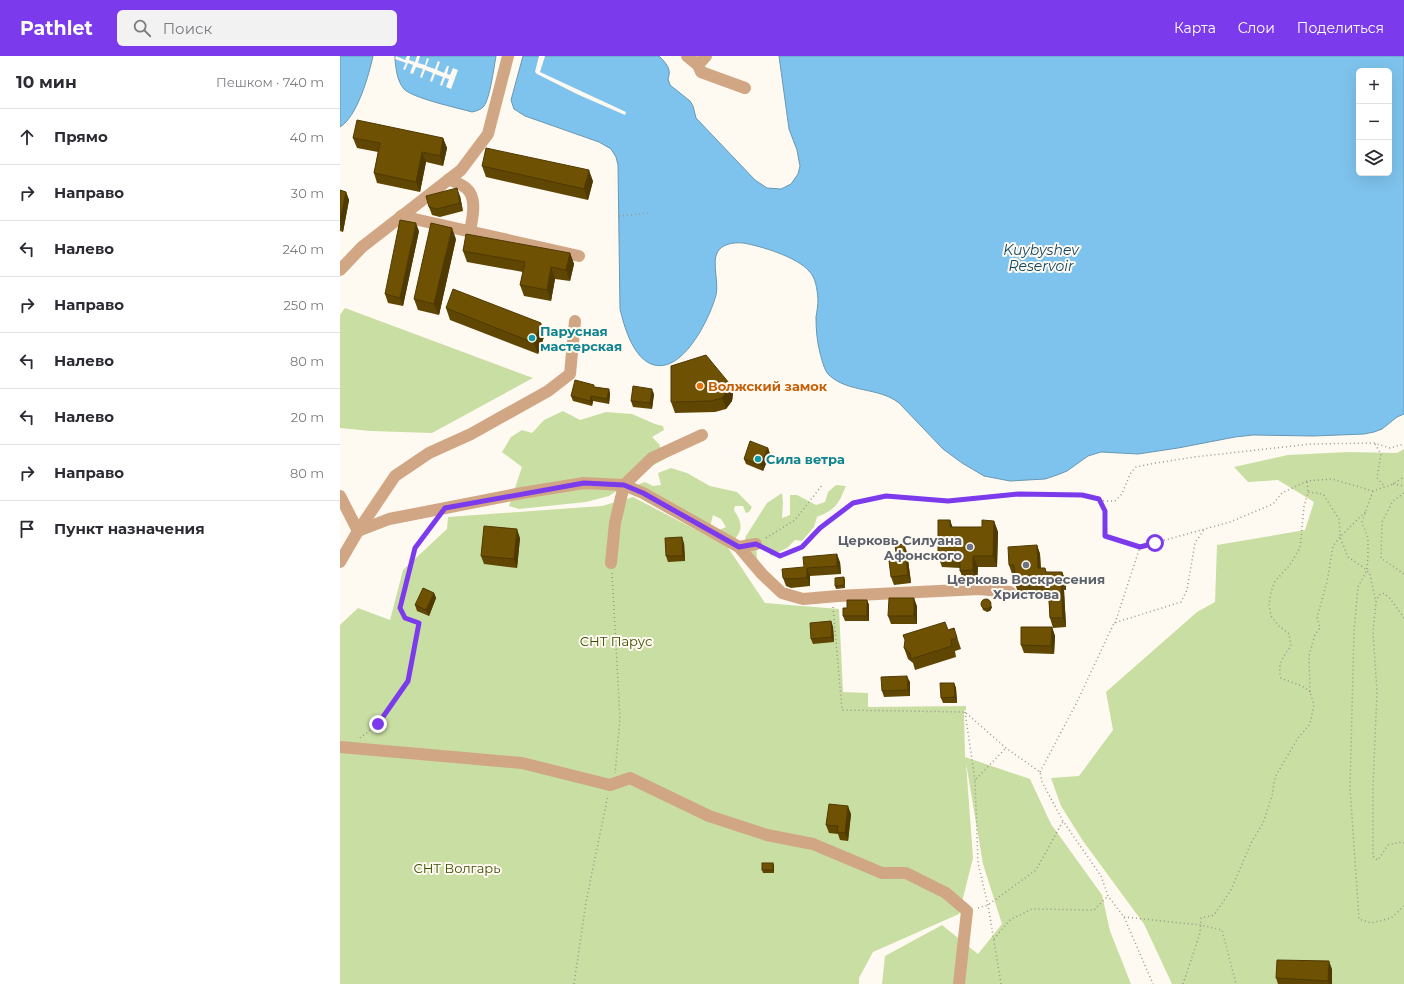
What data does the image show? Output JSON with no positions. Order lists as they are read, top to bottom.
{
  "water": ["Kuybyshev Reservoir"],
  "parks": ["СНТ Парус", "СНТ Волгарь"],
  "places": [
    "Парусная мастерская",
    "Волжский замок",
    "Сила ветра",
    "Церковь Силуана Афонского",
    "Церковь Воскресения Христова"
  ],
  "page": {
    "header": "Pathlet",
    "search": "Поиск",
    "nav": ["Карта", "Слои", "Поделиться"],
    "heading": ["10 мин", "Пешком · 740 m"],
    "map_buttons": ["+", "−"],
    "list": [
      ["Прямо", "40 m"],
      ["Направо", "30 m"],
      ["Налево", "240 m"],
      ["Направо", "250 m"],
      ["Налево", "80 m"],
      ["Налево", "20 m"],
      ["Направо", "80 m"],
      "Пункт назначения"
    ]
  }
}
